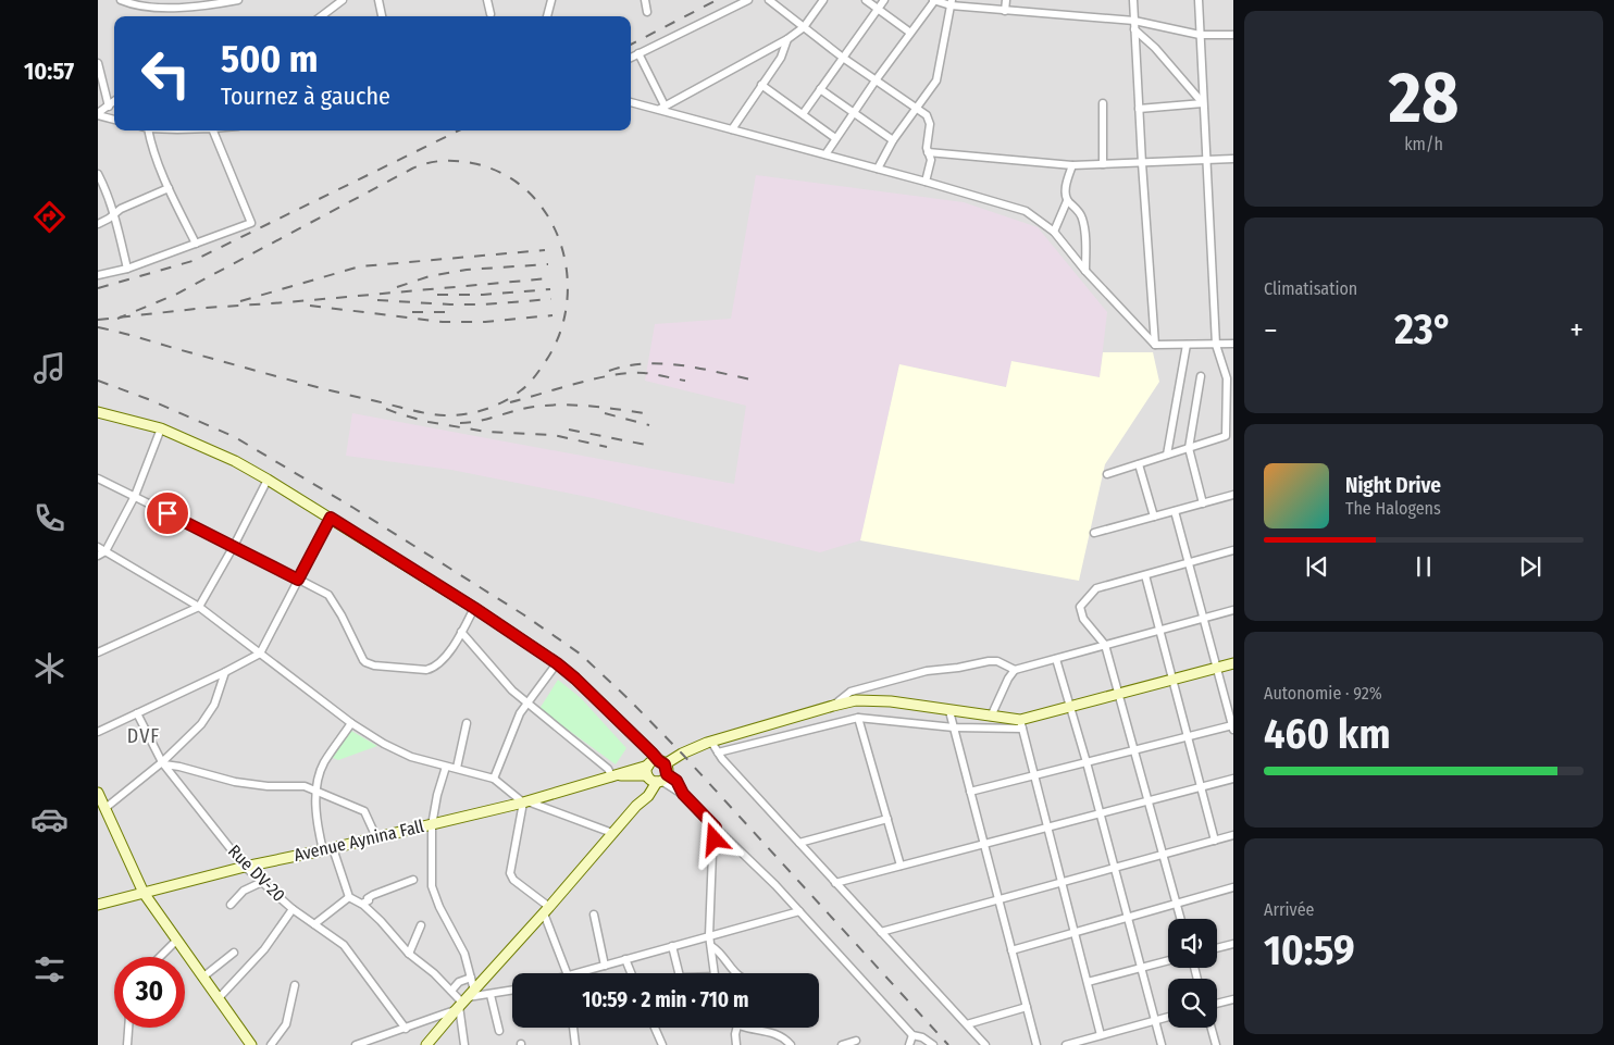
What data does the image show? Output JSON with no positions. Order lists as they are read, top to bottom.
{
  "streets": {
    "street": ["Avenue Aynina Fall", "Rue DV-20"]
  },
  "crossings": [
    ["Avenue Aynina Fall", "Rue DV-20"]
  ],
  "districts": ["DVF"],
  "page": {
    "tabs": "10:57",
    "tile": [
      ["28", "km/h"],
      "Climatisation",
      ["Autonomie · 92%", "460 km"],
      ["Arrivée", "10:59"]
    ],
    "turn": ["500 m", "Tournez à gauche"],
    "heat": ["−", "23°", "+"],
    "song": ["Night Drive", "The Halogens"],
    "limit": "30",
    "trip": "10:59 · 2 min · 710 m"
  }
}
